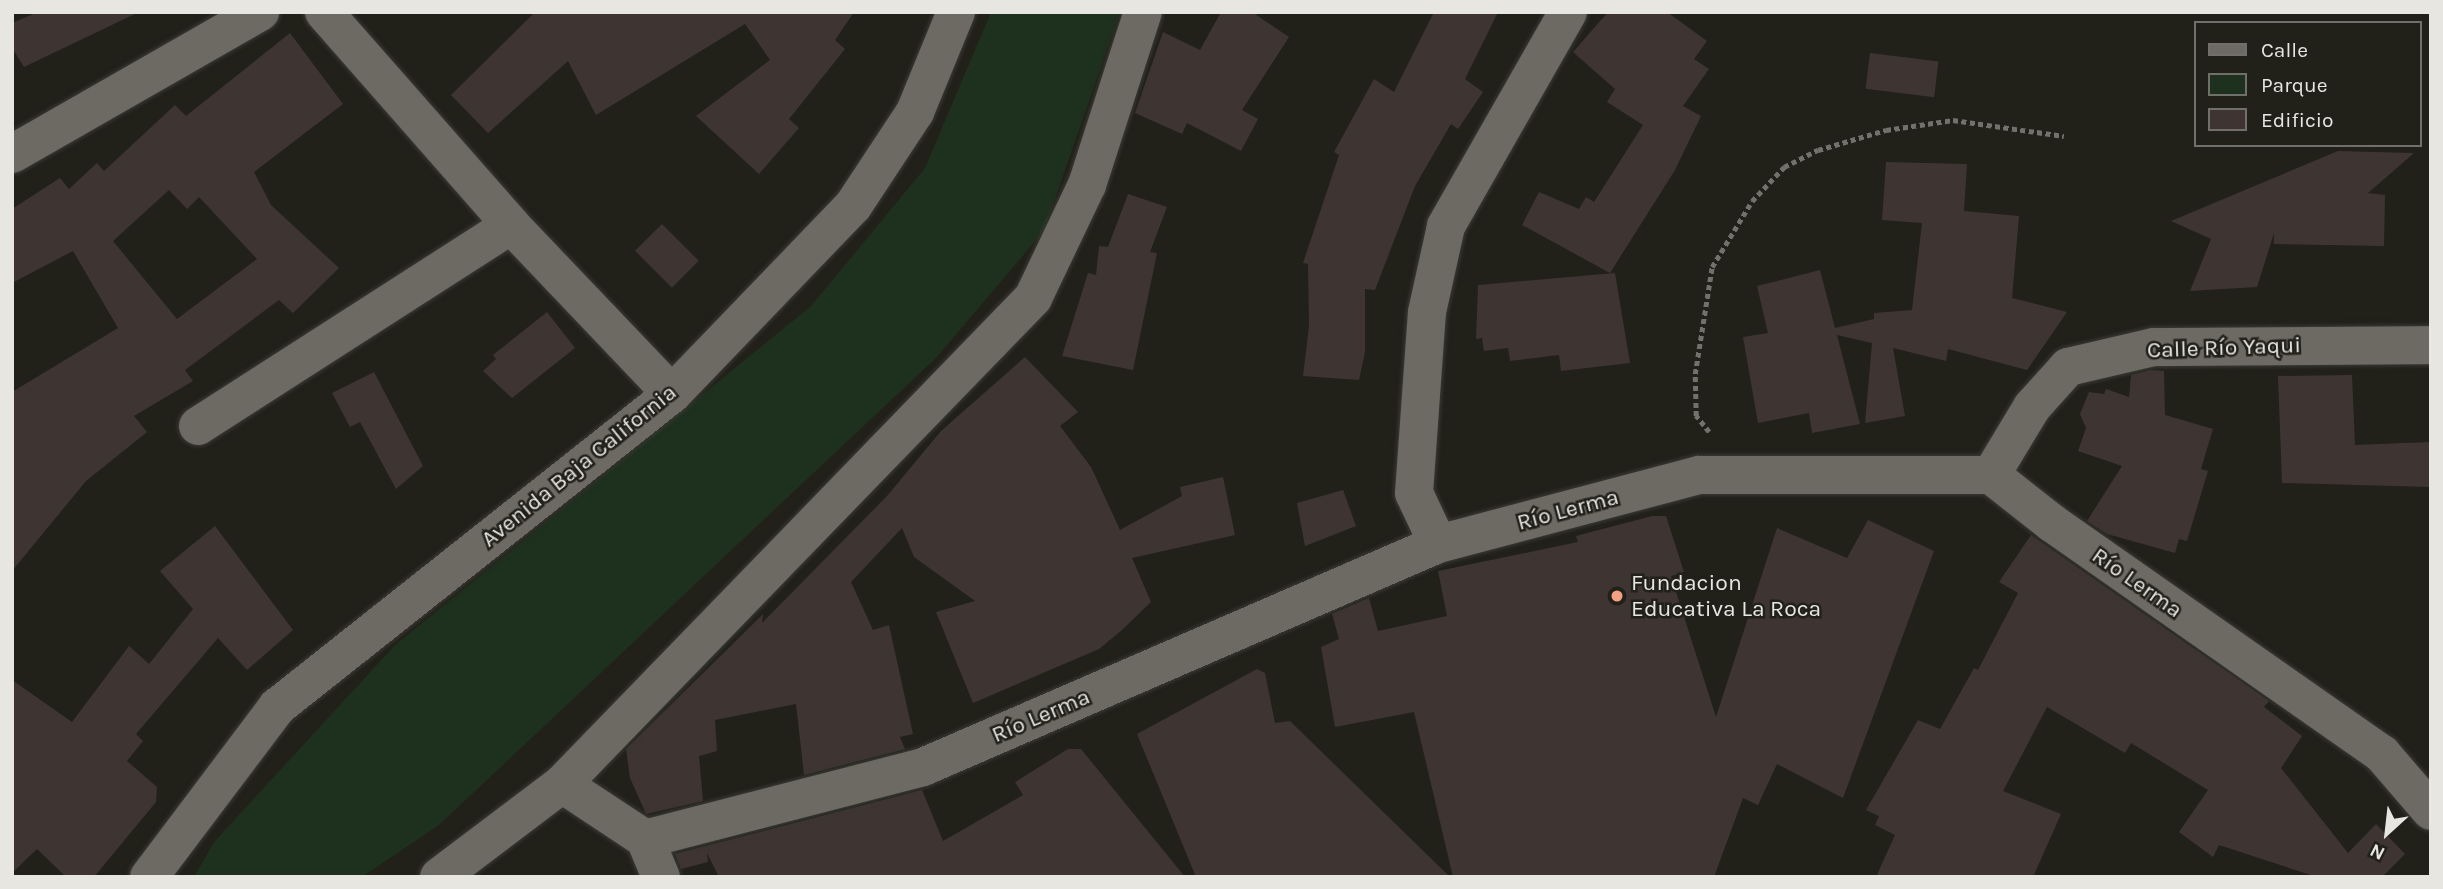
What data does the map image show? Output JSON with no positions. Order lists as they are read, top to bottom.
{
  "streets": {
    "street": ["Calle Río Yaqui", "Avenida Baja California", "Río Lerma"]
  },
  "crossings": [
    ["Calle Río Yaqui", "Río Lerma"]
  ],
  "places": ["Fundacion Educativa La Roca"],
  "legend": ["Calle", "Parque", "Edificio"],
  "north": "bottom left"
}
